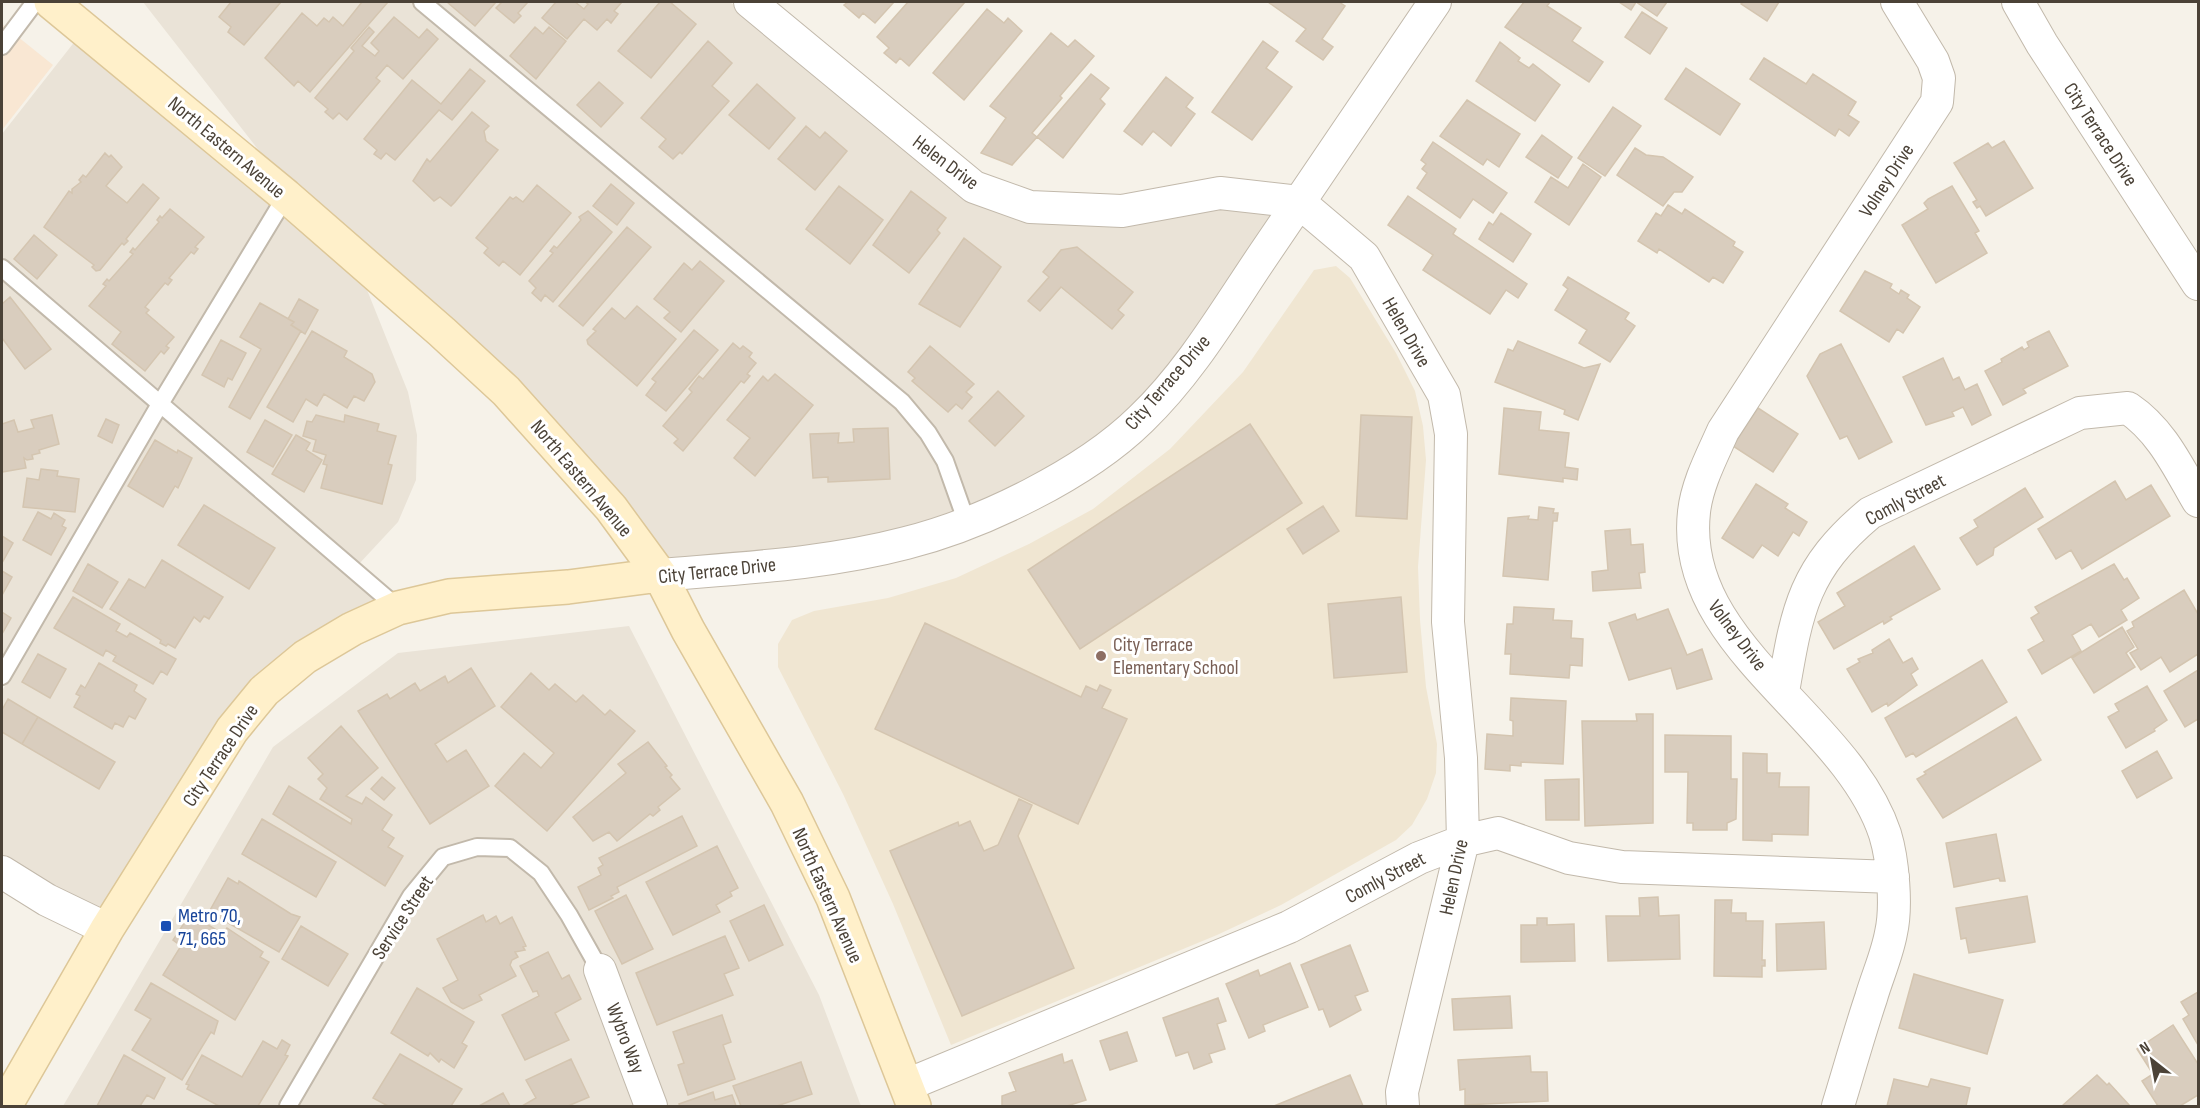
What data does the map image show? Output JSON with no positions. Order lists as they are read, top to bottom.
{
  "streets": {
    "main road": ["City Terrace Drive", "North Eastern Avenue"],
    "street": [
      "Helen Drive",
      "Volney Drive",
      "Comly Street",
      "Wybro Way"
    ],
    "lane": ["Service Street"]
  },
  "crossings": [
    ["City Terrace Drive", "North Eastern Avenue"],
    ["City Terrace Drive", "Helen Drive"],
    ["North Eastern Avenue", "Comly Street"],
    ["Helen Drive", "Comly Street"],
    ["Volney Drive", "Comly Street"],
    ["Service Street", "Wybro Way"]
  ],
  "places": {
    "other": ["City Terrace Elementary School"],
    "transit": ["Metro 70, 71, 665"]
  },
  "north": "top left"
}
